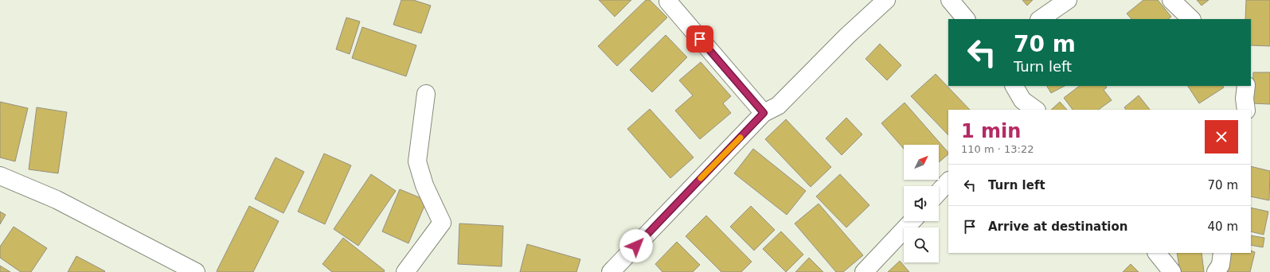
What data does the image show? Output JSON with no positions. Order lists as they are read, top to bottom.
{
  "north": "top right",
  "page": {
    "turn": ["70 m", "Turn left"],
    "heading": ["1 min", "110 m · 13:22"],
    "list": [
      {
        "name": "Turn left",
        "value": "70 m"
      },
      {
        "name": "Arrive at destination",
        "value": "40 m"
      }
    ]
  }
}
